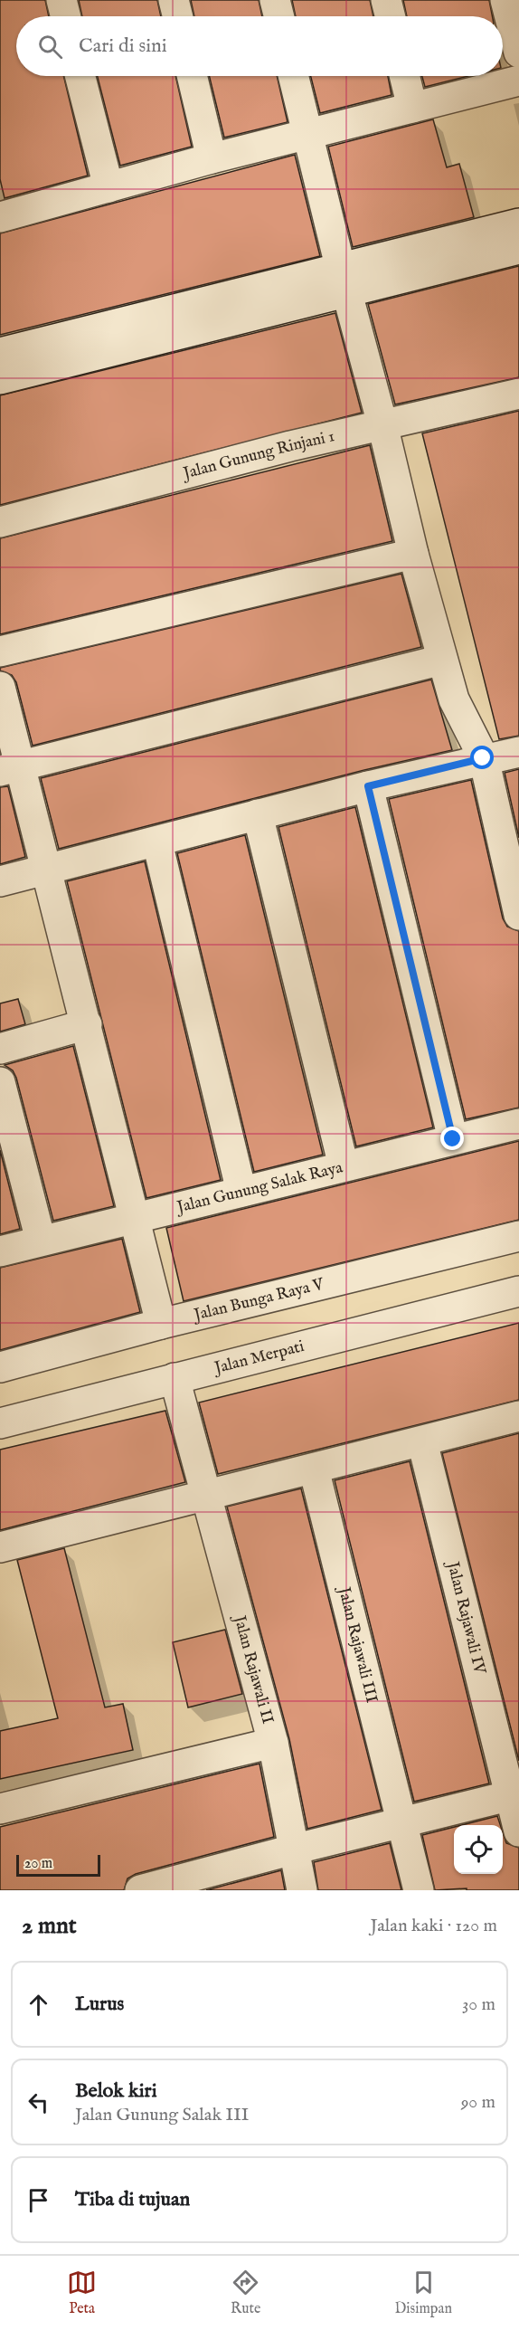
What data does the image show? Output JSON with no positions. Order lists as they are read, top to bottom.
{
  "streets": {
    "street": [
      "Jalan Gunung Rinjani 1",
      "Jalan Gunung Salak Raya",
      "Jalan Bunga Raya V",
      "Jalan Merpati",
      "Jalan Rajawali IV",
      "Jalan Rajawali III",
      "Jalan Rajawali II"
    ]
  },
  "crossings": [
    ["Jalan Merpati", "Jalan Rajawali II"]
  ],
  "scale_bar": "20 m",
  "page": {
    "search": "Cari di sini",
    "scale": "20 m",
    "heading": ["2 mnt", "Jalan kaki · 120 m"],
    "list": [
      ["Lurus", "30 m"],
      ["Belok kiri", "Jalan Gunung Salak III", "90 m"],
      "Tiba di tujuan"
    ],
    "nav": ["Peta", "Rute", "Disimpan"]
  }
}
